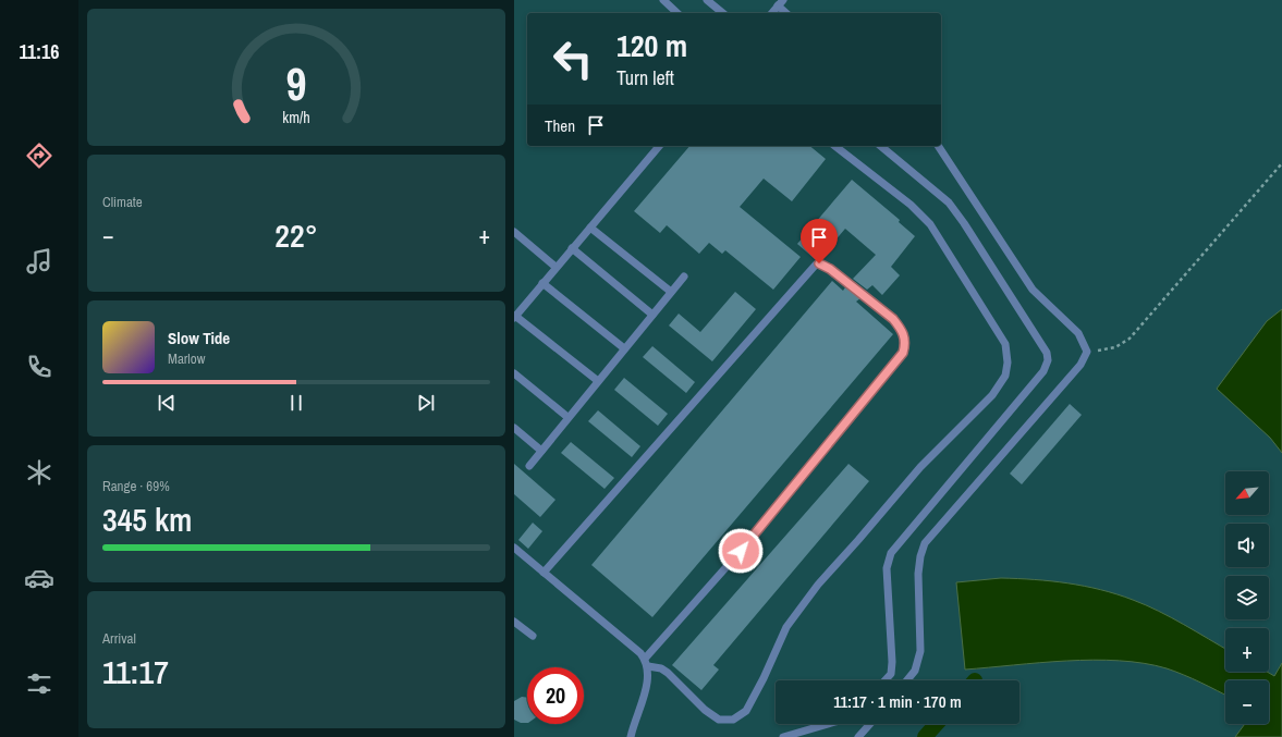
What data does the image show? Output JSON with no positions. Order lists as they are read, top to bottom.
{
  "north": "bottom left",
  "page": {
    "tabs": "11:16",
    "turn": ["120 m", "Turn left"],
    "then": "Then",
    "tile": [
      "Climate",
      ["Range · 69%", "345 km"],
      ["Arrival", "11:17"]
    ],
    "heat": ["−", "22°", "+"],
    "song": ["Slow Tide", "Marlow"],
    "map_buttons": ["+", "−"],
    "limit": "20",
    "trip": "11:17 · 1 min · 170 m",
    "gauge": ["9", "km/h"]
  }
}
